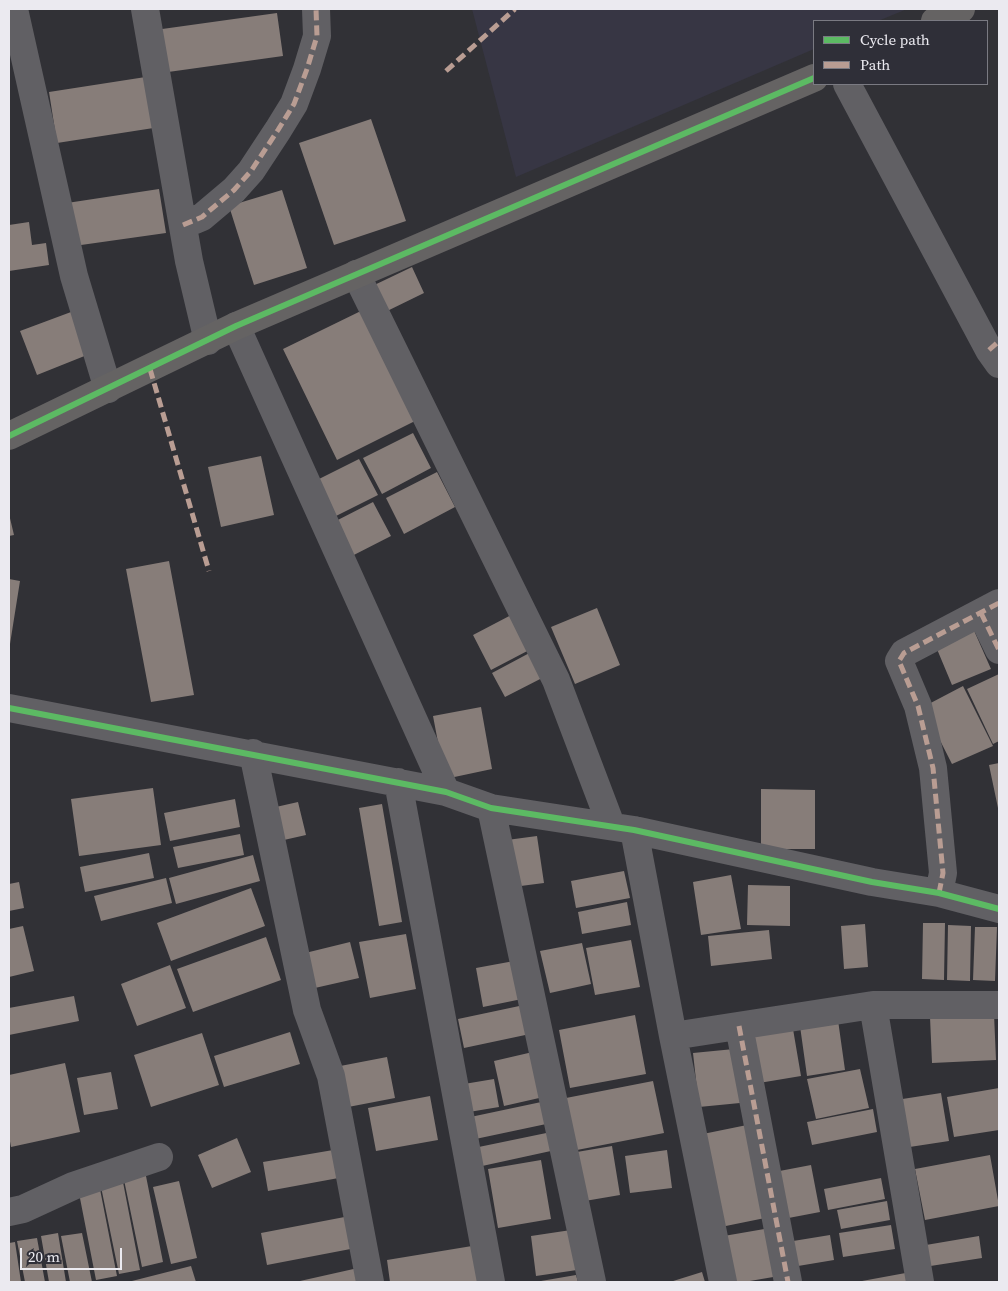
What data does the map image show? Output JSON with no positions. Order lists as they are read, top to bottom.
{
  "legend": ["Cycle path", "Path"],
  "scale_bar": "20 m"
}
